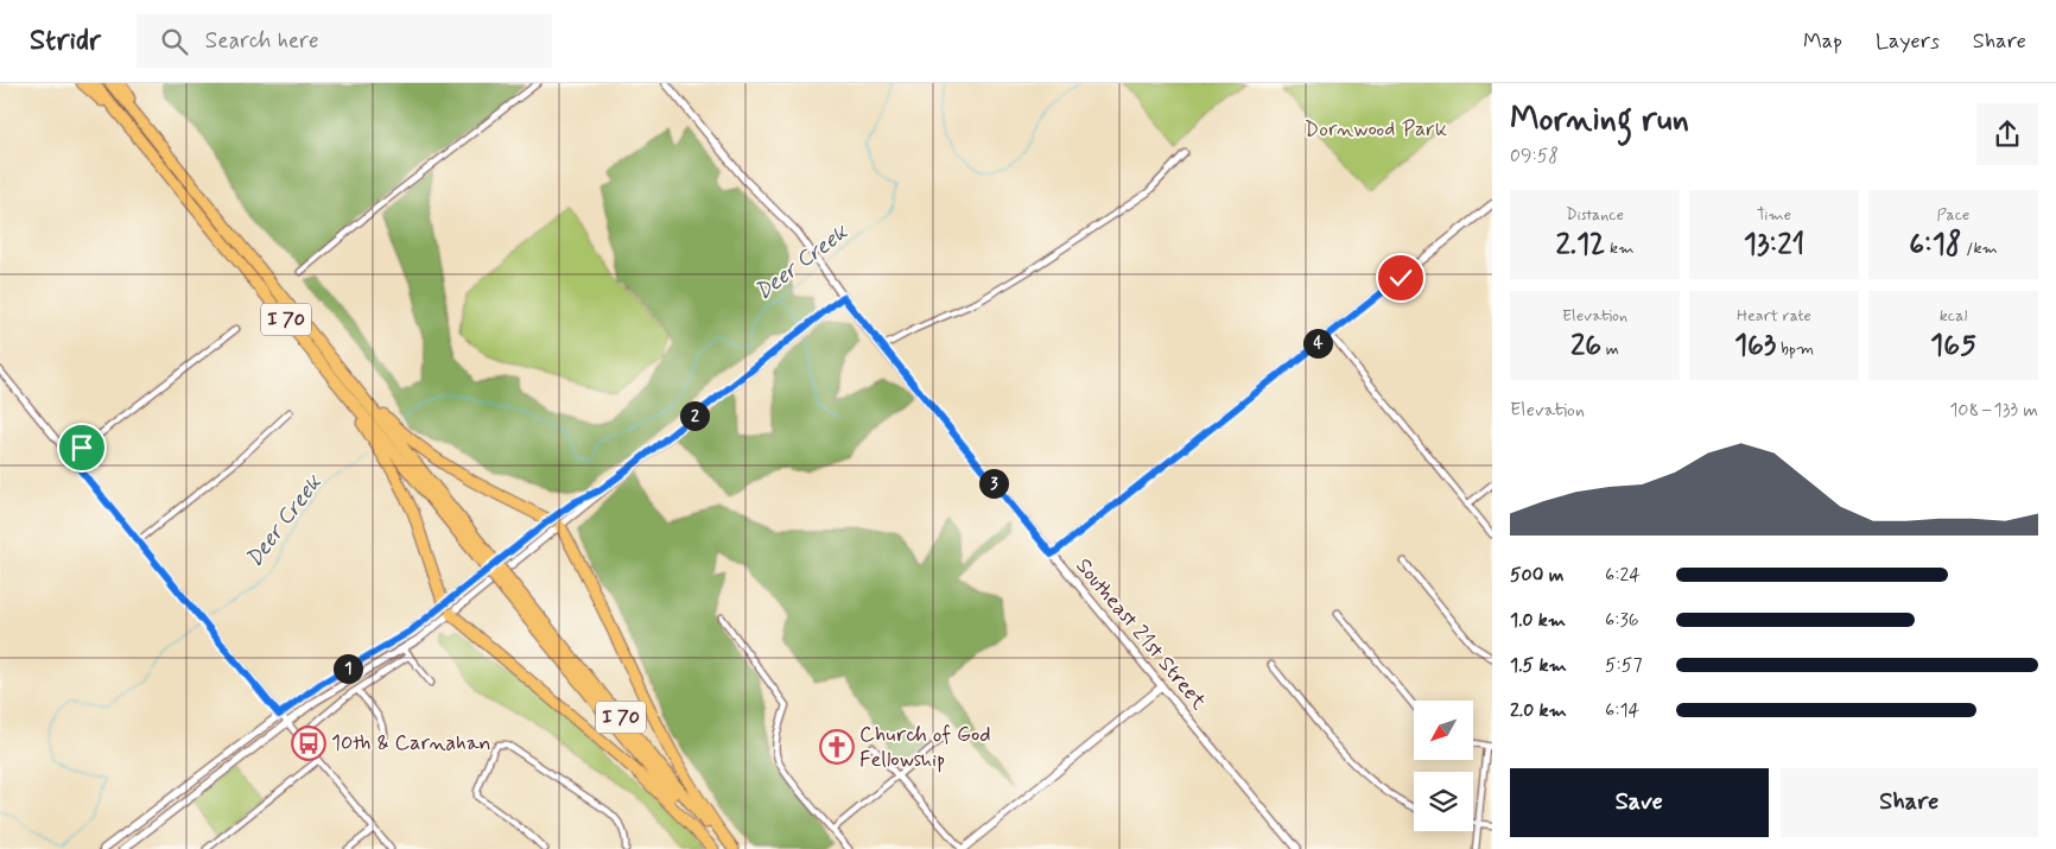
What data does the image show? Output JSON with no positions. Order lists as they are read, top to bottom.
{
  "streets": {
    "highway": ["I 70"],
    "street": ["Southeast 21st Street"]
  },
  "water": ["Deer Creek"],
  "parks": ["Dornwood Park"],
  "places": {
    "bus stop": ["10th & Carnahan"],
    "church": ["Church of God Fellowship"]
  },
  "north": "bottom left",
  "page": {
    "header": "Stridr",
    "search": "Search here",
    "nav": ["Map", "Layers", "Share"],
    "heading": ["Morning run", "09:58"],
    "stats": [
      ["Distance", "2.12 km"],
      ["Time", "13:21"],
      ["Pace", "6:18 /km"],
      ["Elevation", "26 m"],
      ["Heart rate", "163 bpm"],
      ["kcal", "165"]
    ],
    "pins": [
      "4",
      "2",
      "3",
      "1"
    ],
    "chart": ["Elevation", "108–133 m"],
    "list": [
      {
        "name": "500 m",
        "note": "6:24"
      },
      {
        "name": "1.0 km",
        "note": "6:36"
      },
      {
        "name": "1.5 km",
        "note": "5:57"
      },
      {
        "name": "2.0 km",
        "note": "6:14"
      }
    ],
    "buttons": ["Save", "Share"]
  }
}
